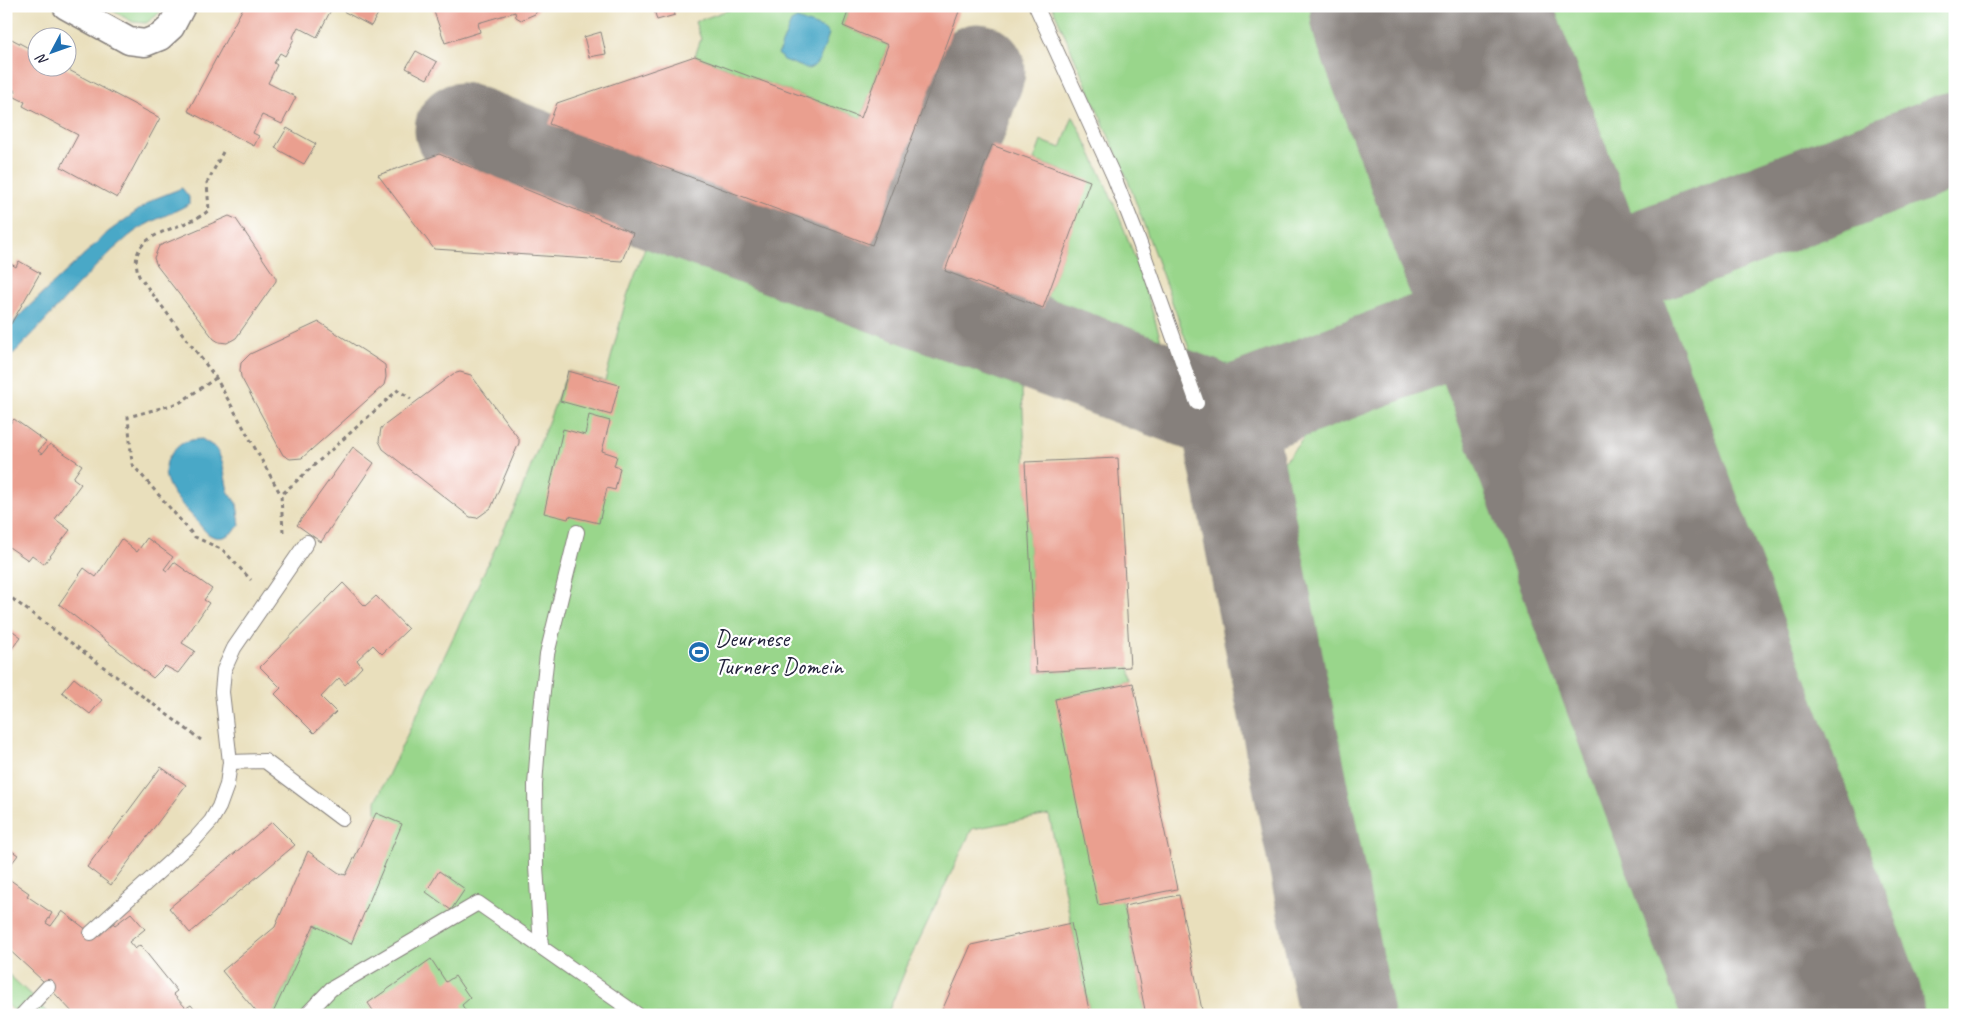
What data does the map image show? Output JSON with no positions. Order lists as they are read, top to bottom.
{
  "places": {
    "sports": ["Deurnese Turners Domein"]
  },
  "north": "bottom left"
}
